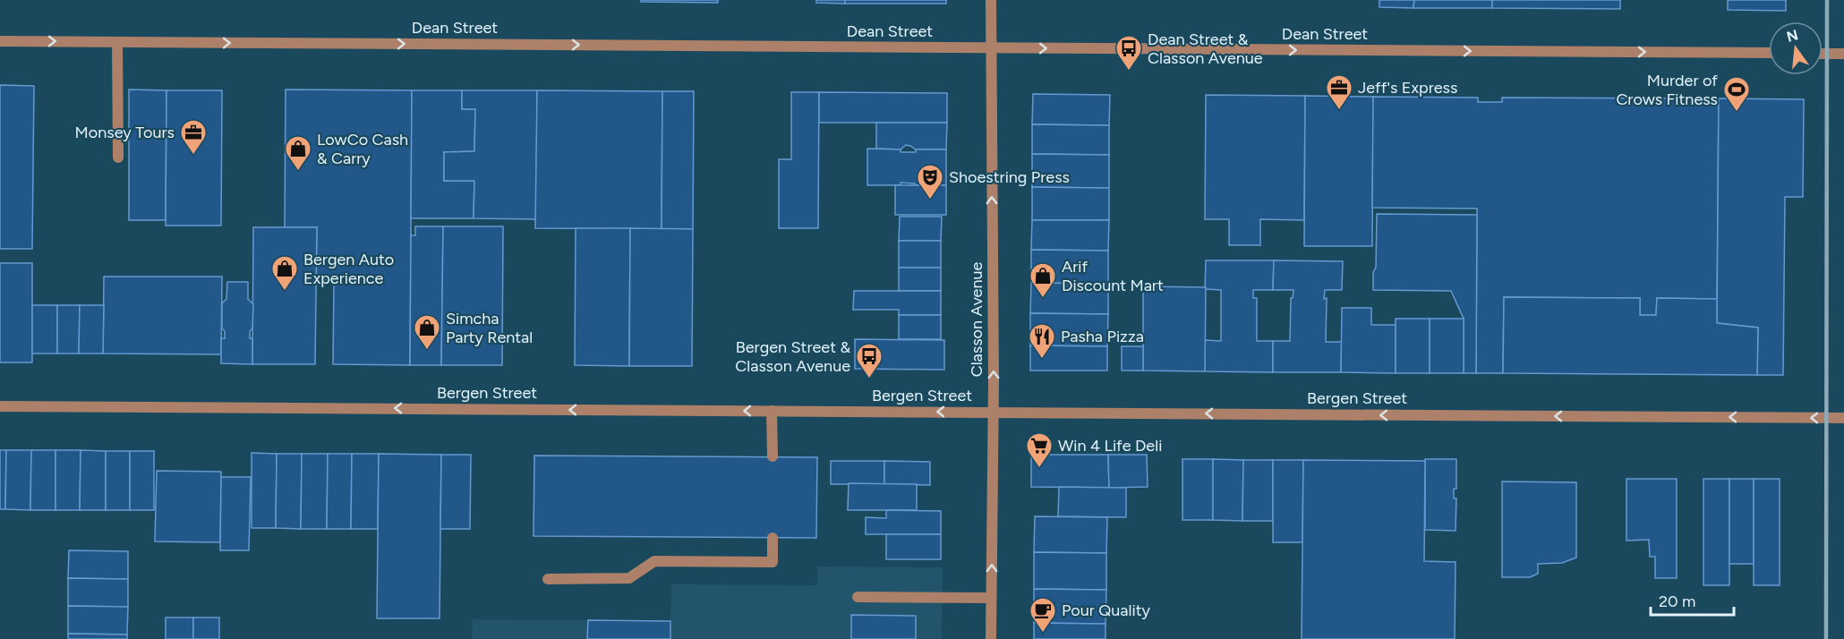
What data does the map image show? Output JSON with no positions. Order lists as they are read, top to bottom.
{
  "streets": {
    "street": ["Dean Street", "Classon Avenue", "Bergen Street"]
  },
  "crossings": [
    ["Dean Street", "Classon Avenue"],
    ["Classon Avenue", "Bergen Street"]
  ],
  "one_way": ["Dean Street", "Classon Avenue", "Bergen Street"],
  "places": {
    "bus stop": ["Dean Street & Classon Avenue", "Bergen Street & Classon Avenue"],
    "office": ["Jeff's Express", "Monsey Tours"],
    "sports": ["Murder of Crows Fitness"],
    "shop": [
      "LowCo Cash & Carry",
      "Bergen Auto Experience",
      "Arif Discount Mart",
      "Simcha Party Rental"
    ],
    "theatre": ["Shoestring Press"],
    "restaurant": ["Pasha Pizza"],
    "supermarket": ["Win 4 Life Deli"],
    "cafe": ["Pour Quality"]
  },
  "scale_bar": "20 m",
  "north": "top"
}
